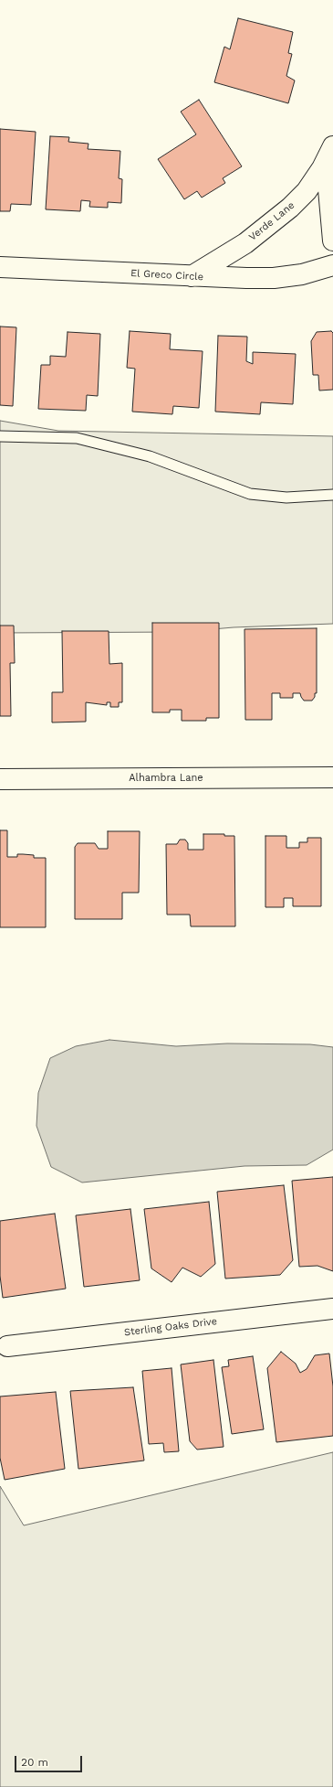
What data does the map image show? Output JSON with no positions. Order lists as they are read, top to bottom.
{
  "streets": {
    "street": [
      "Verde Lane",
      "El Greco Circle",
      "Alhambra Lane",
      "Sterling Oaks Drive"
    ]
  },
  "crossings": [
    ["Verde Lane", "El Greco Circle"]
  ],
  "scale_bar": "20 m"
}
